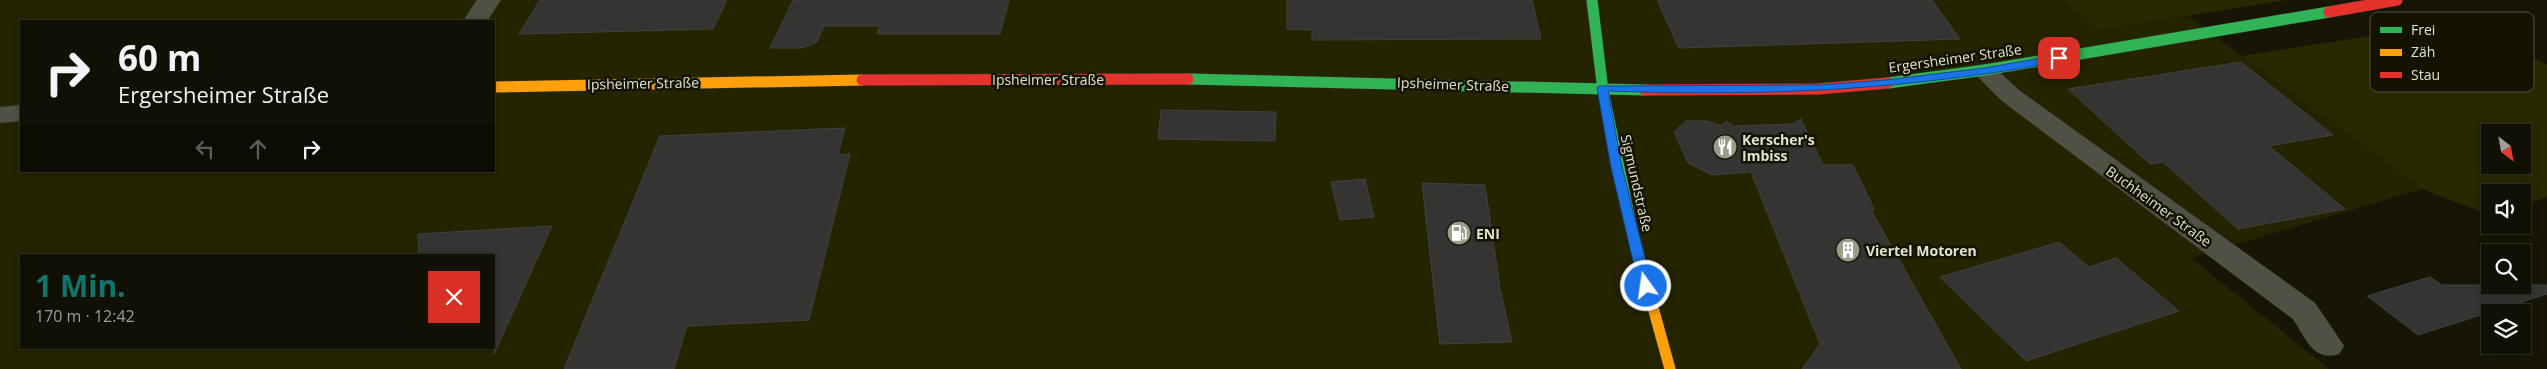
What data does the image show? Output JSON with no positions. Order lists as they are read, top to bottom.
{
  "streets": {
    "street": [
      "Ergersheimer Straße",
      "Ipsheimer Straße",
      "Sigmundstraße",
      "Buchheimer Straße"
    ]
  },
  "crossings": [
    ["Ergersheimer Straße", "Ipsheimer Straße"],
    ["Ergersheimer Straße", "Sigmundstraße"],
    ["Ergersheimer Straße", "Buchheimer Straße"],
    ["Ipsheimer Straße", "Sigmundstraße"]
  ],
  "places": {
    "restaurant": ["Kerscher's Imbiss"],
    "fuel station": ["ENI"],
    "building": ["Viertel Motoren"]
  },
  "legend": ["Frei", "Zäh", "Stau"],
  "north": "bottom right",
  "page": {
    "turn": ["60 m", "Ergersheimer Straße"],
    "heading": ["1 Min.", "170 m · 12:42"]
  }
}
